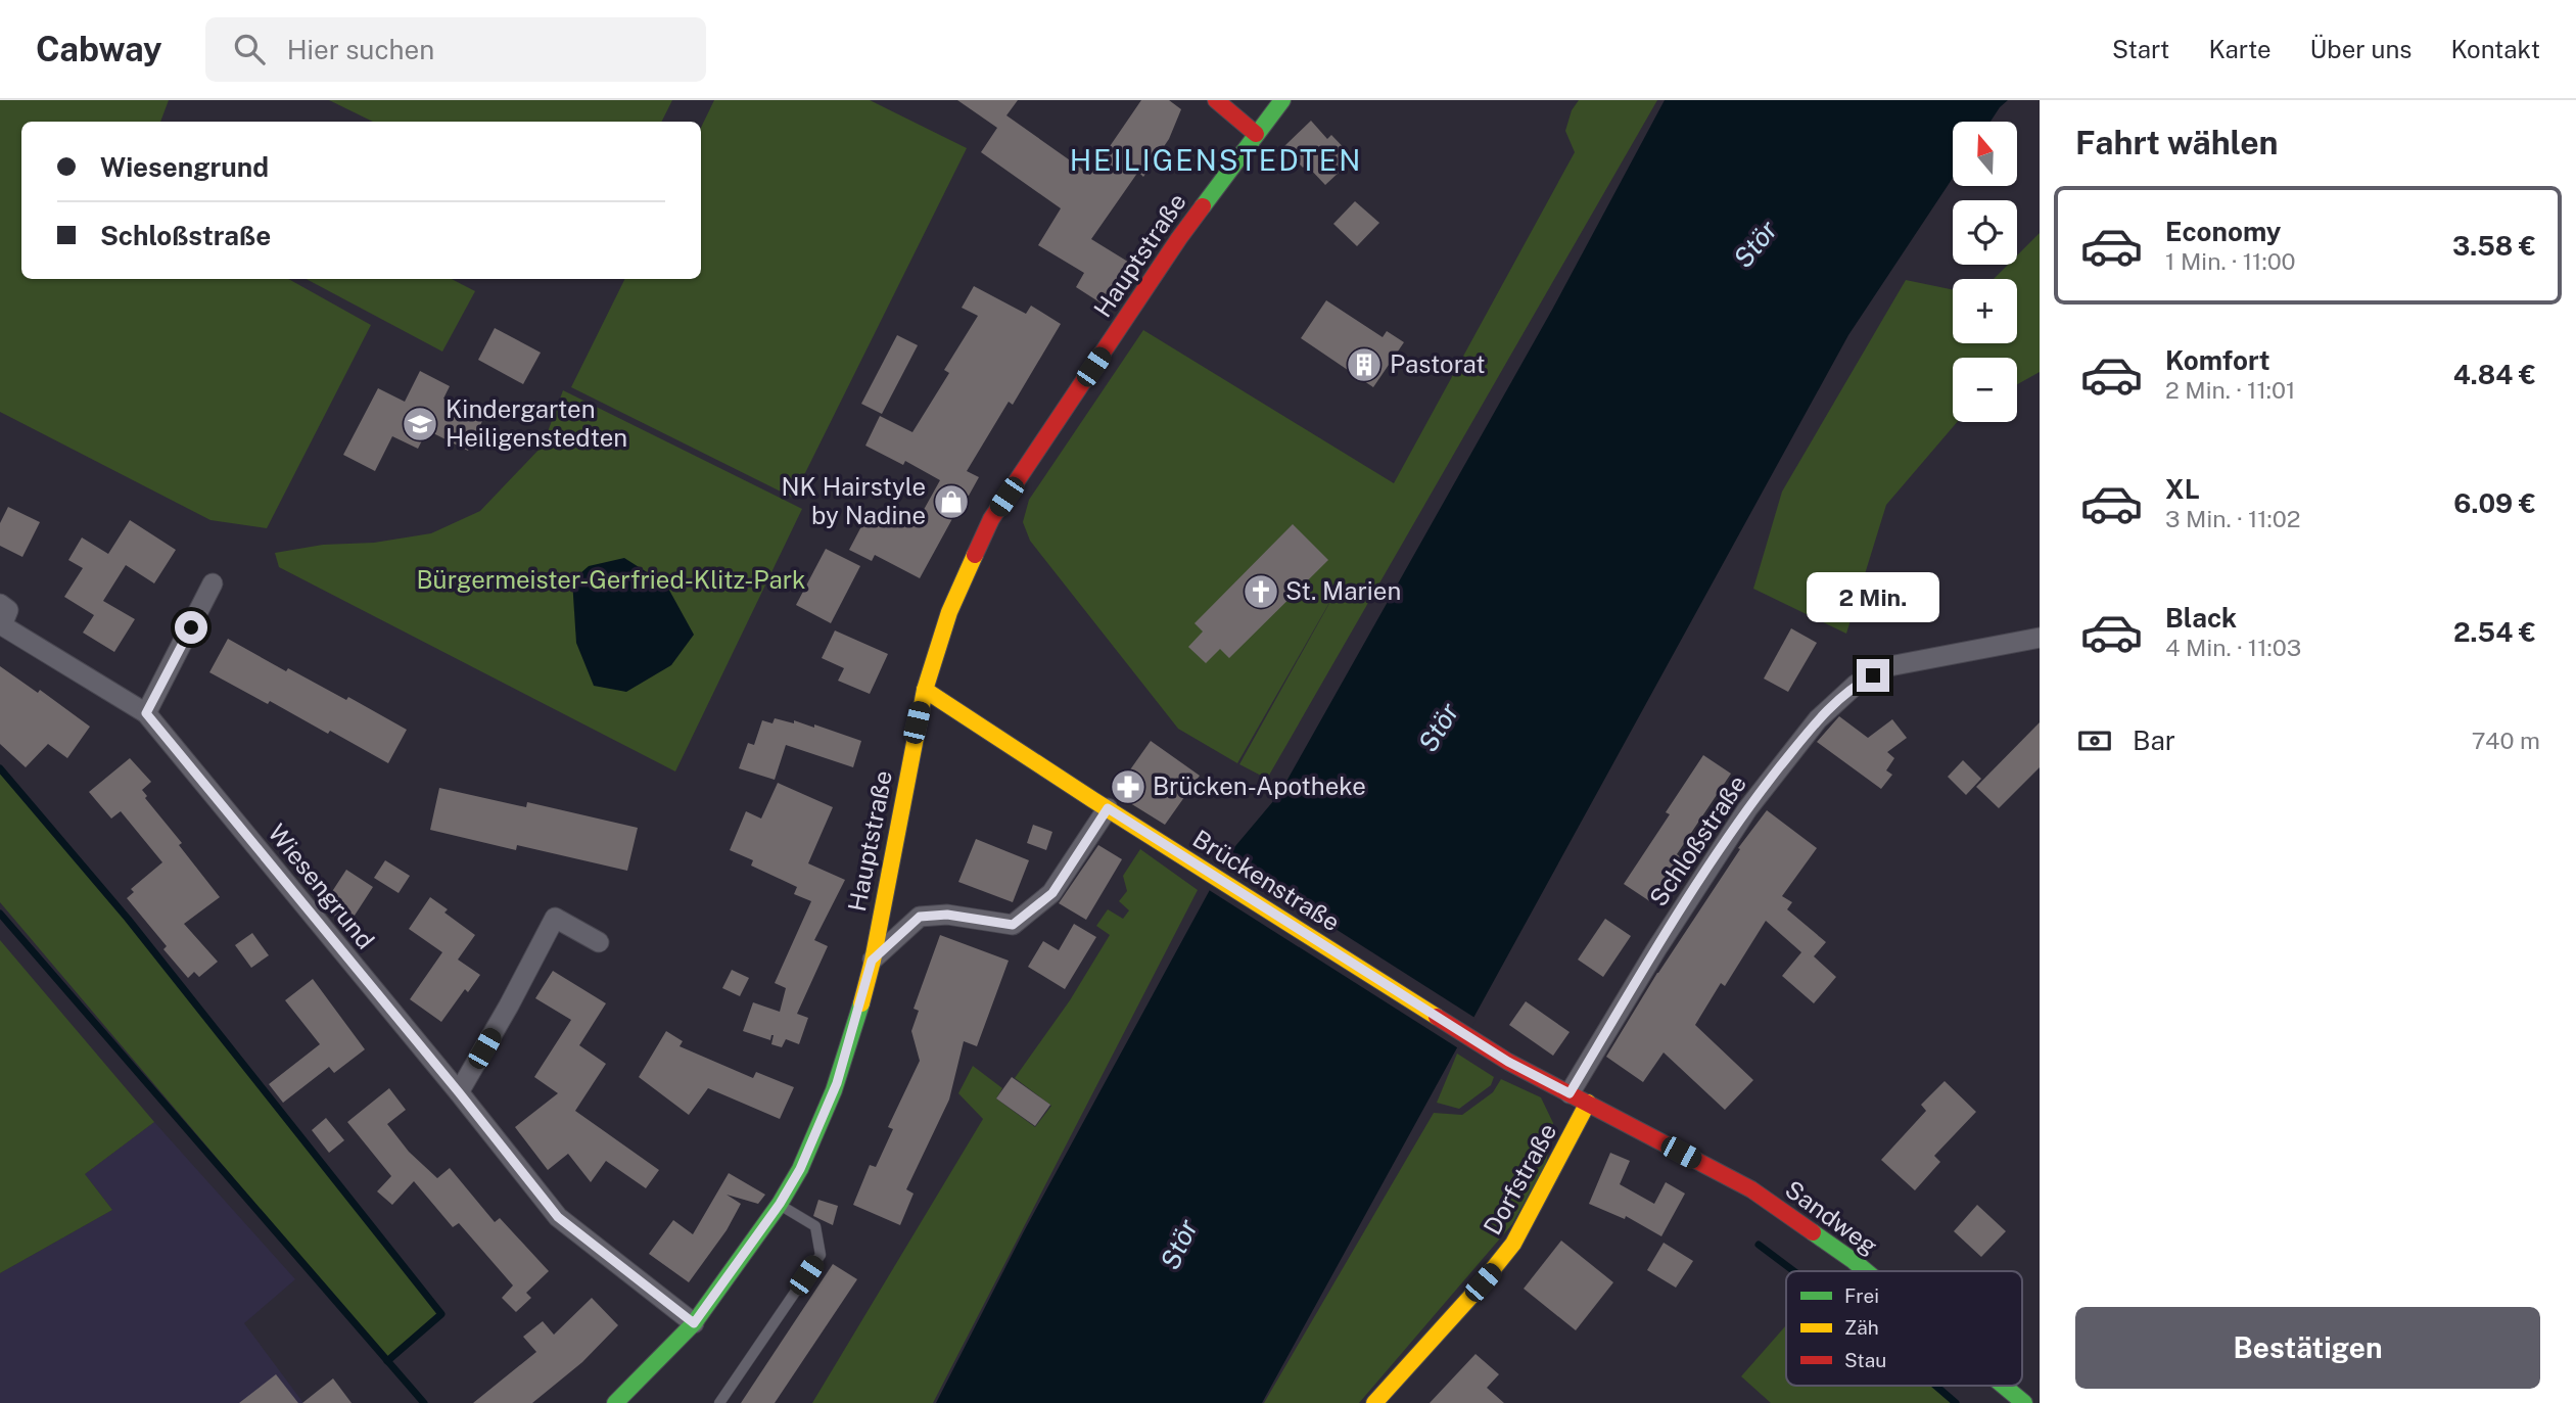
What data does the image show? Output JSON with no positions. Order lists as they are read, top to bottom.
{
  "streets": {
    "street": [
      "Hauptstraße",
      "Schloßstraße",
      "Brückenstraße",
      "Wiesengrund",
      "Dorfstraße",
      "Sandweg"
    ]
  },
  "crossings": [
    ["Hauptstraße", "Brückenstraße"],
    ["Hauptstraße", "Wiesengrund"],
    ["Schloßstraße", "Brückenstraße"],
    ["Schloßstraße", "Dorfstraße"],
    ["Schloßstraße", "Sandweg"],
    ["Brückenstraße", "Dorfstraße"],
    ["Brückenstraße", "Sandweg"],
    ["Dorfstraße", "Sandweg"]
  ],
  "districts": ["HEILIGENSTEDTEN"],
  "water": ["Stör"],
  "parks": ["Bürgermeister-Gerfried-Klitz-Park"],
  "places": {
    "building": ["Pastorat"],
    "school or university": ["Kindergarten Heiligenstedten"],
    "shop": ["NK Hairstyle by Nadine"],
    "church": ["St. Marien"],
    "pharmacy": ["Brücken-Apotheke"]
  },
  "legend": ["Frei", "Zäh", "Stau"],
  "north": "top",
  "page": {
    "header": "Cabway",
    "search": "Hier suchen",
    "nav": [
      "Start",
      "Karte",
      "Über uns",
      "Kontakt"
    ],
    "heading": "Fahrt wählen",
    "map_buttons": ["+", "−"],
    "banner": ["Wiesengrund", "Schloßstraße"],
    "list": [
      {
        "name": "Economy",
        "note": "1 Min. · 11:00",
        "value": "3.58 €"
      },
      {
        "name": "Komfort",
        "note": "2 Min. · 11:01",
        "value": "4.84 €"
      },
      {
        "name": "XL",
        "note": "3 Min. · 11:02",
        "value": "6.09 €"
      },
      {
        "name": "Black",
        "note": "4 Min. · 11:03",
        "value": "2.54 €"
      }
    ],
    "bubble": "2 Min.",
    "pay": ["Bar", "740 m"],
    "buttons": "Bestätigen"
  }
}
